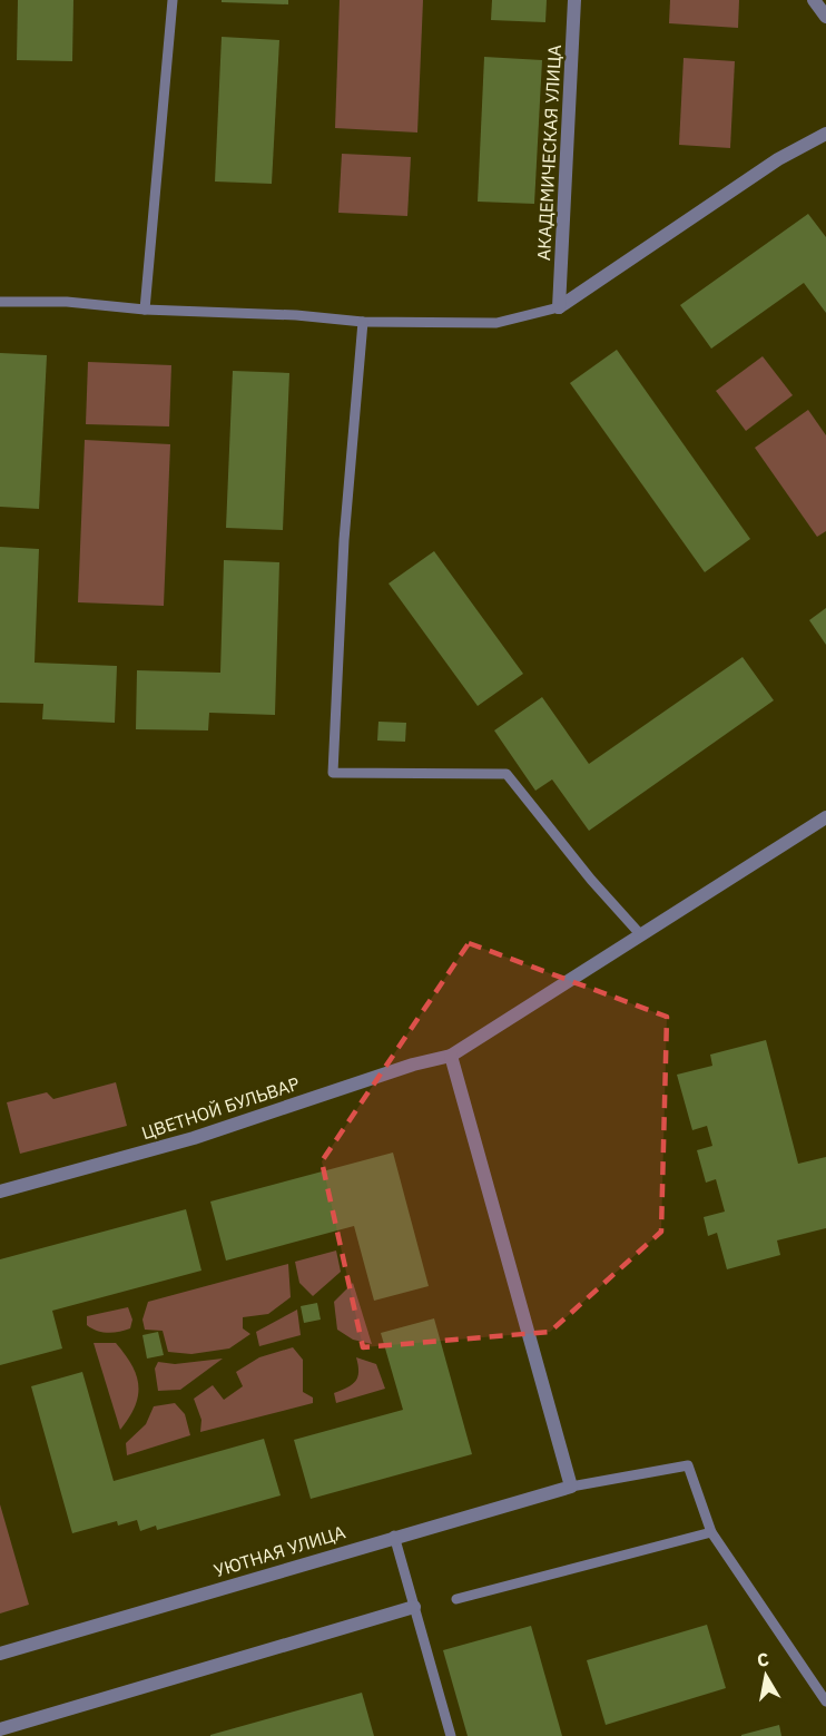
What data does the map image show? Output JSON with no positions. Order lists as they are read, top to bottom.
{
  "streets": {
    "street": ["АКАДЕМИЧЕСКАЯ УЛИЦА", "ЦВЕТНОЙ БУЛЬВАР", "УЮТНАЯ УЛИЦА"]
  },
  "north": "top"
}
